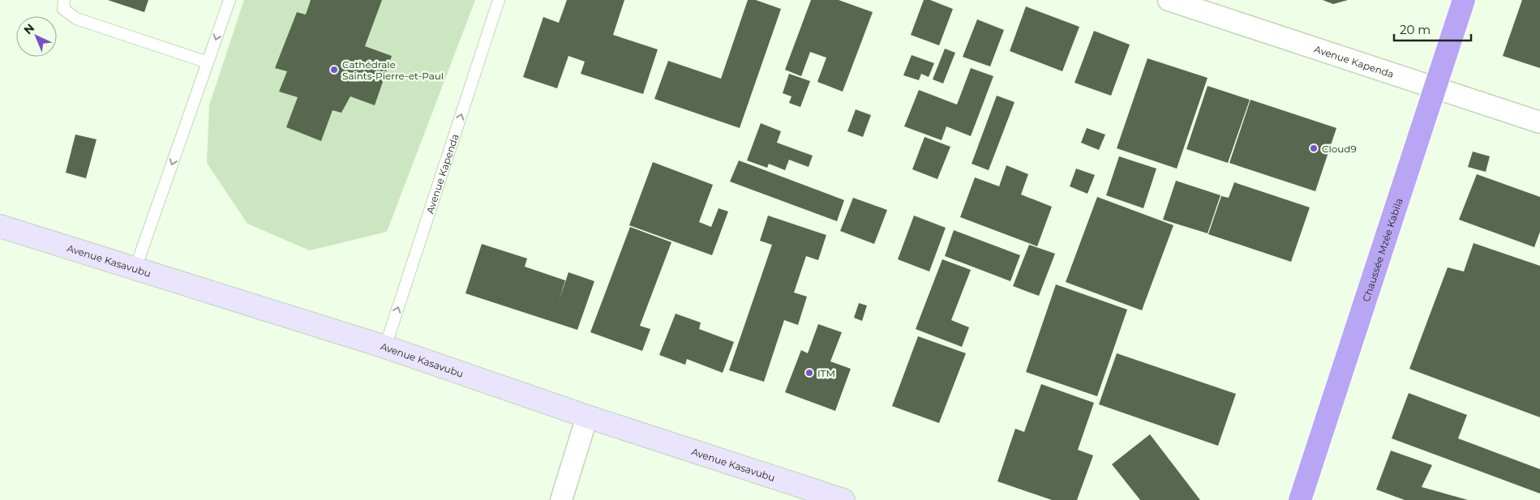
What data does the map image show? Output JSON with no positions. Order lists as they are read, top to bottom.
{
  "streets": {
    "highway": ["Chaussée Mzée Kabila"],
    "main road": ["Avenue Kasavubu"],
    "street": ["Avenue Kapenda"]
  },
  "crossings": [
    ["Avenue Kapenda", "Chaussée Mzée Kabila"],
    ["Avenue Kapenda", "Avenue Kasavubu"]
  ],
  "one_way": ["Avenue Kapenda"],
  "places": ["Cathédrale Saints-Pierre-et-Paul", "Cloud9", "ITM"],
  "scale_bar": "20 m",
  "north": "top left"
}
